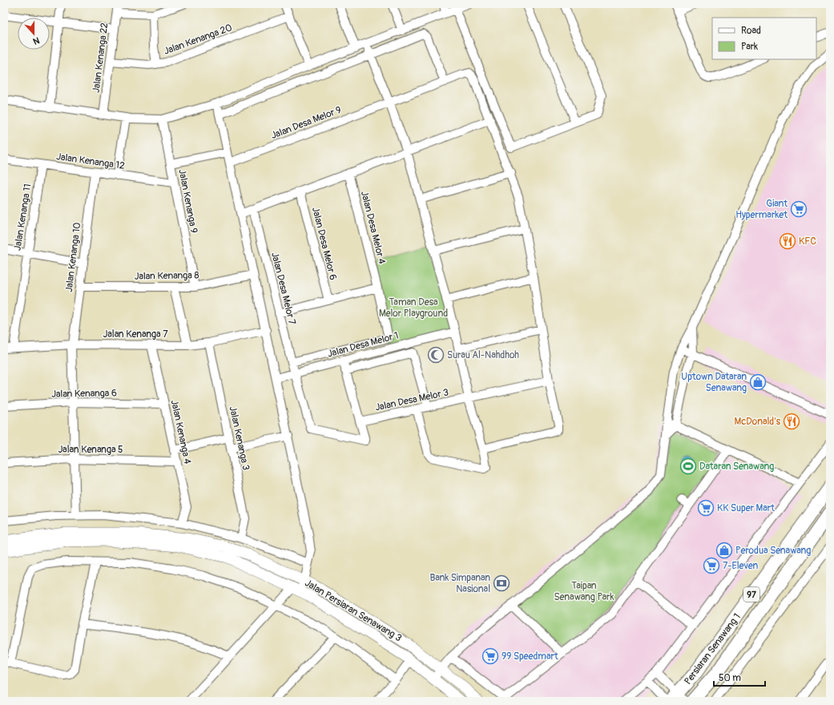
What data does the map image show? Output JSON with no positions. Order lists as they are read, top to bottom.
{
  "streets": {
    "main road": ["97", "Persiaran Senawang 1"],
    "street": [
      "Jalan Kenanga 20",
      "Jalan Kenanga 22",
      "Jalan Desa Melor 9",
      "Jalan Kenanga 12",
      "Jalan Kenanga 9",
      "Jalan Kenanga 11",
      "Jalan Desa Melor 4",
      "Jalan Desa Melor 6",
      "Jalan Kenanga 10",
      "Jalan Kenanga 8",
      "Jalan Desa Melor 7",
      "Jalan Kenanga 7",
      "Jalan Desa Melor 1",
      "Jalan Kenanga 6",
      "Jalan Desa Melor 3",
      "Jalan Kenanga 4",
      "Jalan Kenanga 3",
      "Jalan Kenanga 5",
      "Jalan Persiaran Senawang 3"
    ]
  },
  "crossings": [
    ["Jalan Kenanga 20", "Jalan Kenanga 22"],
    ["Jalan Kenanga 12", "Jalan Kenanga 9"],
    ["Jalan Kenanga 12", "Jalan Kenanga 11"],
    ["Jalan Kenanga 12", "Jalan Kenanga 10"],
    ["Jalan Kenanga 9", "Jalan Kenanga 8"],
    ["Jalan Kenanga 11", "Jalan Kenanga 7"],
    ["Jalan Desa Melor 4", "Jalan Desa Melor 7"],
    ["Jalan Kenanga 10", "Jalan Kenanga 8"],
    ["Jalan Kenanga 10", "Jalan Kenanga 7"],
    ["Jalan Kenanga 10", "Jalan Kenanga 6"],
    ["Jalan Kenanga 10", "Jalan Kenanga 5"],
    ["Jalan Desa Melor 7", "Jalan Desa Melor 1"],
    ["Jalan Desa Melor 7", "Jalan Desa Melor 3"],
    ["Jalan Kenanga 7", "Jalan Kenanga 4"],
    ["Jalan Kenanga 7", "Jalan Kenanga 3"],
    ["Jalan Kenanga 6", "Jalan Kenanga 4"],
    ["Jalan Kenanga 4", "Jalan Kenanga 5"]
  ],
  "parks": ["Taman Desa Melor Playground", "Taipan Senawang Park"],
  "places": {
    "supermarket": [
      "Giant Hypermarket",
      "KK Super Mart",
      "7-Eleven",
      "99 Speedmart"
    ],
    "restaurant": ["KFC", "McDonald's"],
    "mosque": ["Surau Al-Nahdhoh"],
    "shop": ["Uptown Dataran Senawang", "Perodua Senawang"],
    "sports": ["Dataran Senawang"],
    "bank": ["Bank Simpanan Nasional"]
  },
  "legend": ["Road", "Park"],
  "scale_bar": "50 m",
  "north": "bottom"
}
